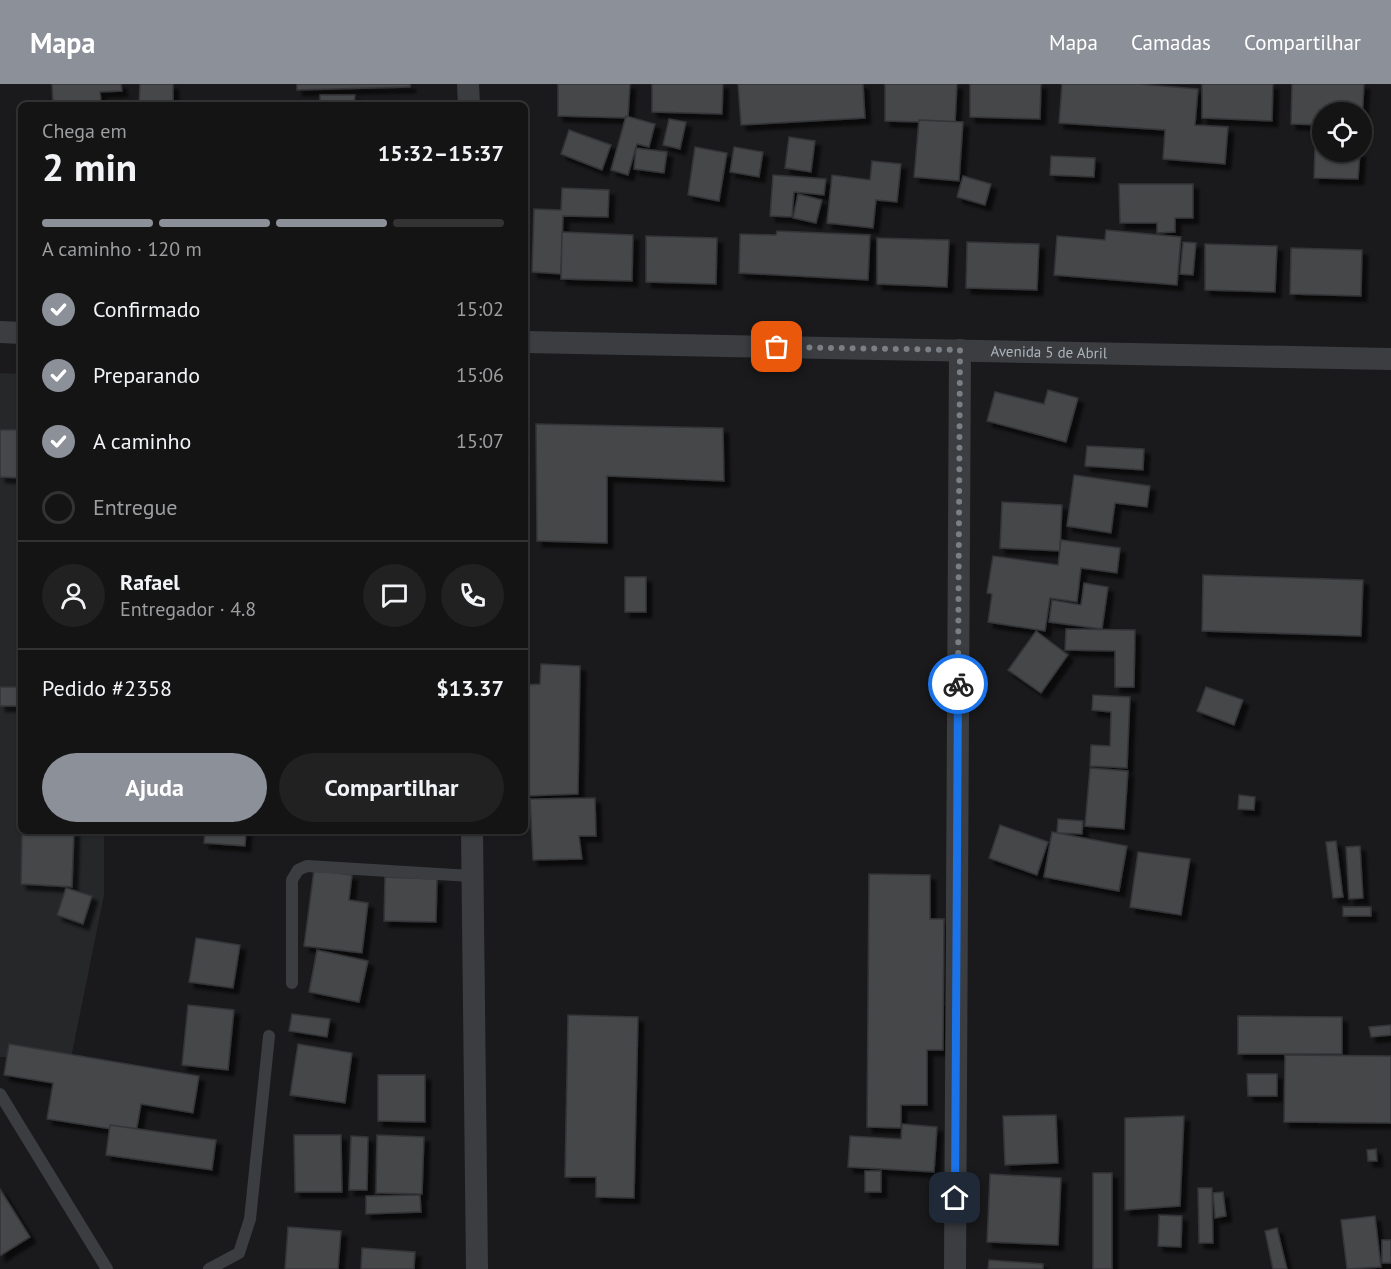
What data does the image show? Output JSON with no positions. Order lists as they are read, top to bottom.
{
  "streets": {
    "street": ["Avenida 5 de Abril"]
  },
  "page": {
    "header": "Mapa",
    "nav": ["Mapa", "Camadas", "Compartilhar"],
    "heading": ["2 min", "Chega em", "15:32–15:37"],
    "panel": [
      "Rafael",
      "Entregador · 4.8",
      "Pedido #2358",
      "$13.37"
    ],
    "bar": "A caminho · 120 m",
    "list": [
      ["Confirmado", "15:02"],
      ["Preparando", "15:06"],
      ["A caminho", "15:07"],
      "Entregue"
    ],
    "buttons": ["Ajuda", "Compartilhar"]
  }
}
